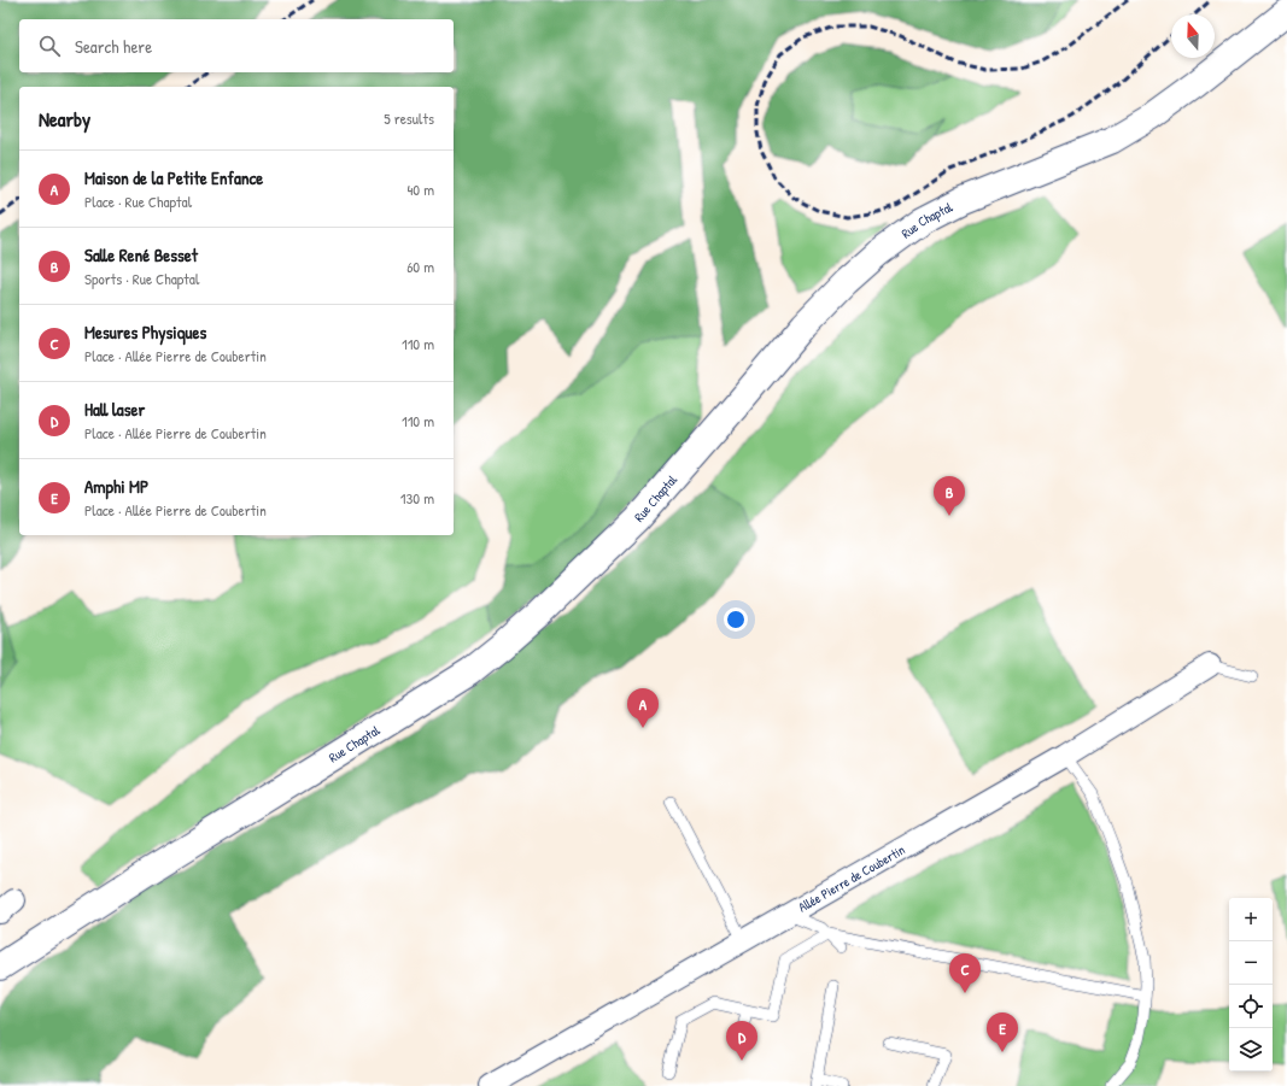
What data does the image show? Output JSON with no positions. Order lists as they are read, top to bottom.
{
  "streets": {
    "street": ["Rue Chaptal", "Allée Pierre de Coubertin"]
  },
  "north": "top",
  "page": {
    "search": "Search here",
    "heading": ["Nearby", "5 results"],
    "list": [
      {
        "mark": "A",
        "name": "Maison de la Petite Enfance",
        "note": "Place · Rue Chaptal",
        "value": "40 m"
      },
      {
        "mark": "B",
        "name": "Salle René Besset",
        "note": "Sports · Rue Chaptal",
        "value": "60 m"
      },
      {
        "mark": "C",
        "name": "Mesures Physiques",
        "note": "Place · Allée Pierre de Coubertin",
        "value": "110 m"
      },
      {
        "mark": "D",
        "name": "Hall laser",
        "note": "Place · Allée Pierre de Coubertin",
        "value": "110 m"
      },
      {
        "mark": "E",
        "name": "Amphi MP",
        "note": "Place · Allée Pierre de Coubertin",
        "value": "130 m"
      }
    ],
    "pins": [
      "B",
      "A",
      "C",
      "E",
      "D"
    ],
    "map_buttons": ["+", "−"]
  }
}
